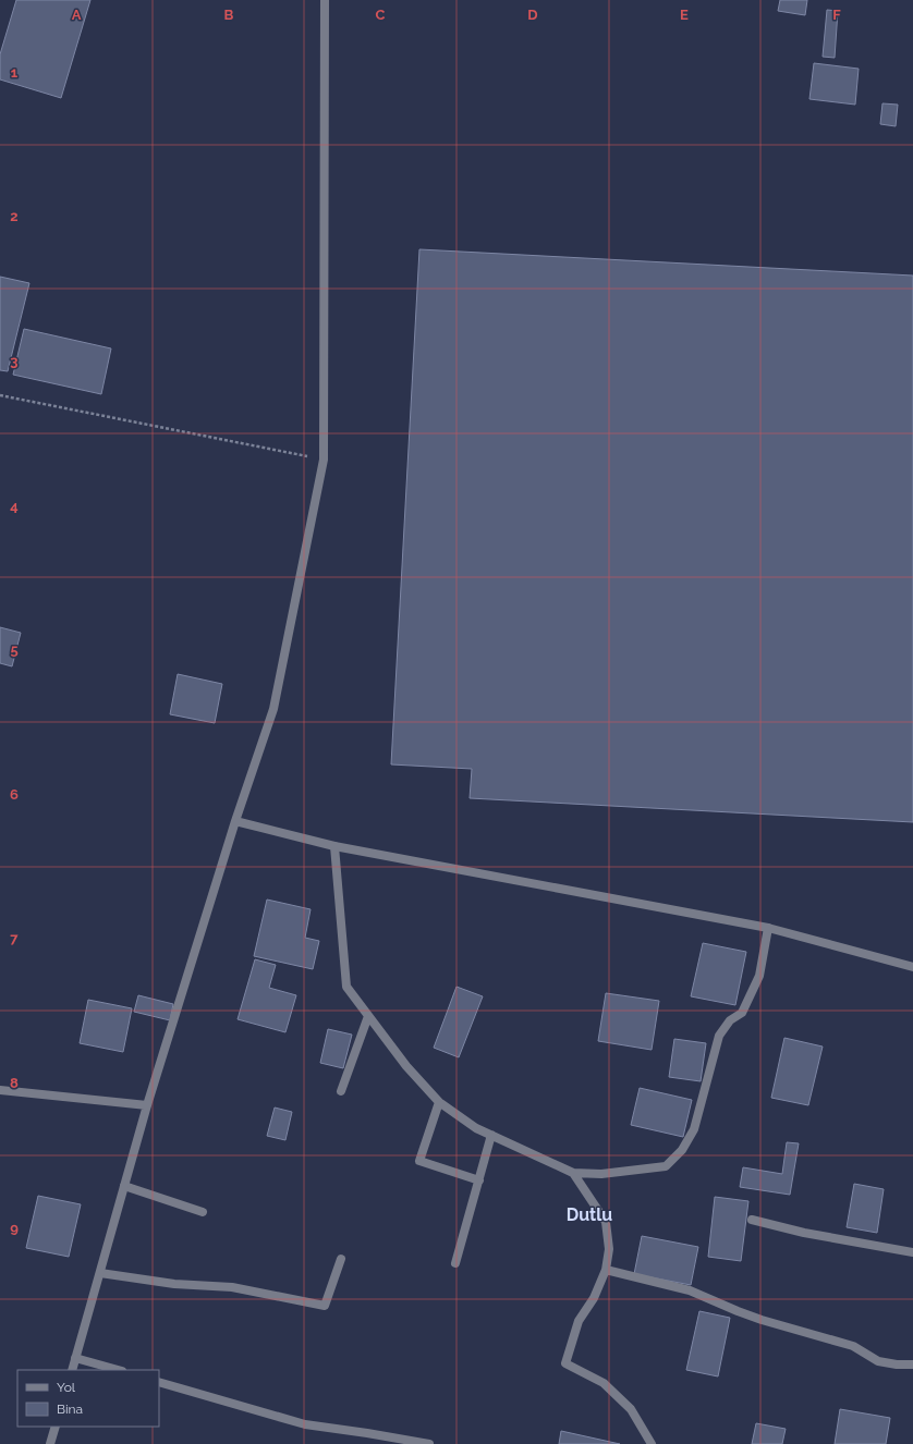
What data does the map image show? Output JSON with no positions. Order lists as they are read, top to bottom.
{
  "districts": ["Dutlu"],
  "legend": ["Yol", "Bina"],
  "grid": {
    "columns": [
      "A",
      "B",
      "C",
      "D",
      "E",
      "F"
    ],
    "rows": [
      "1",
      "2",
      "3",
      "4",
      "5",
      "6",
      "7",
      "8",
      "9"
    ]
  }
}
